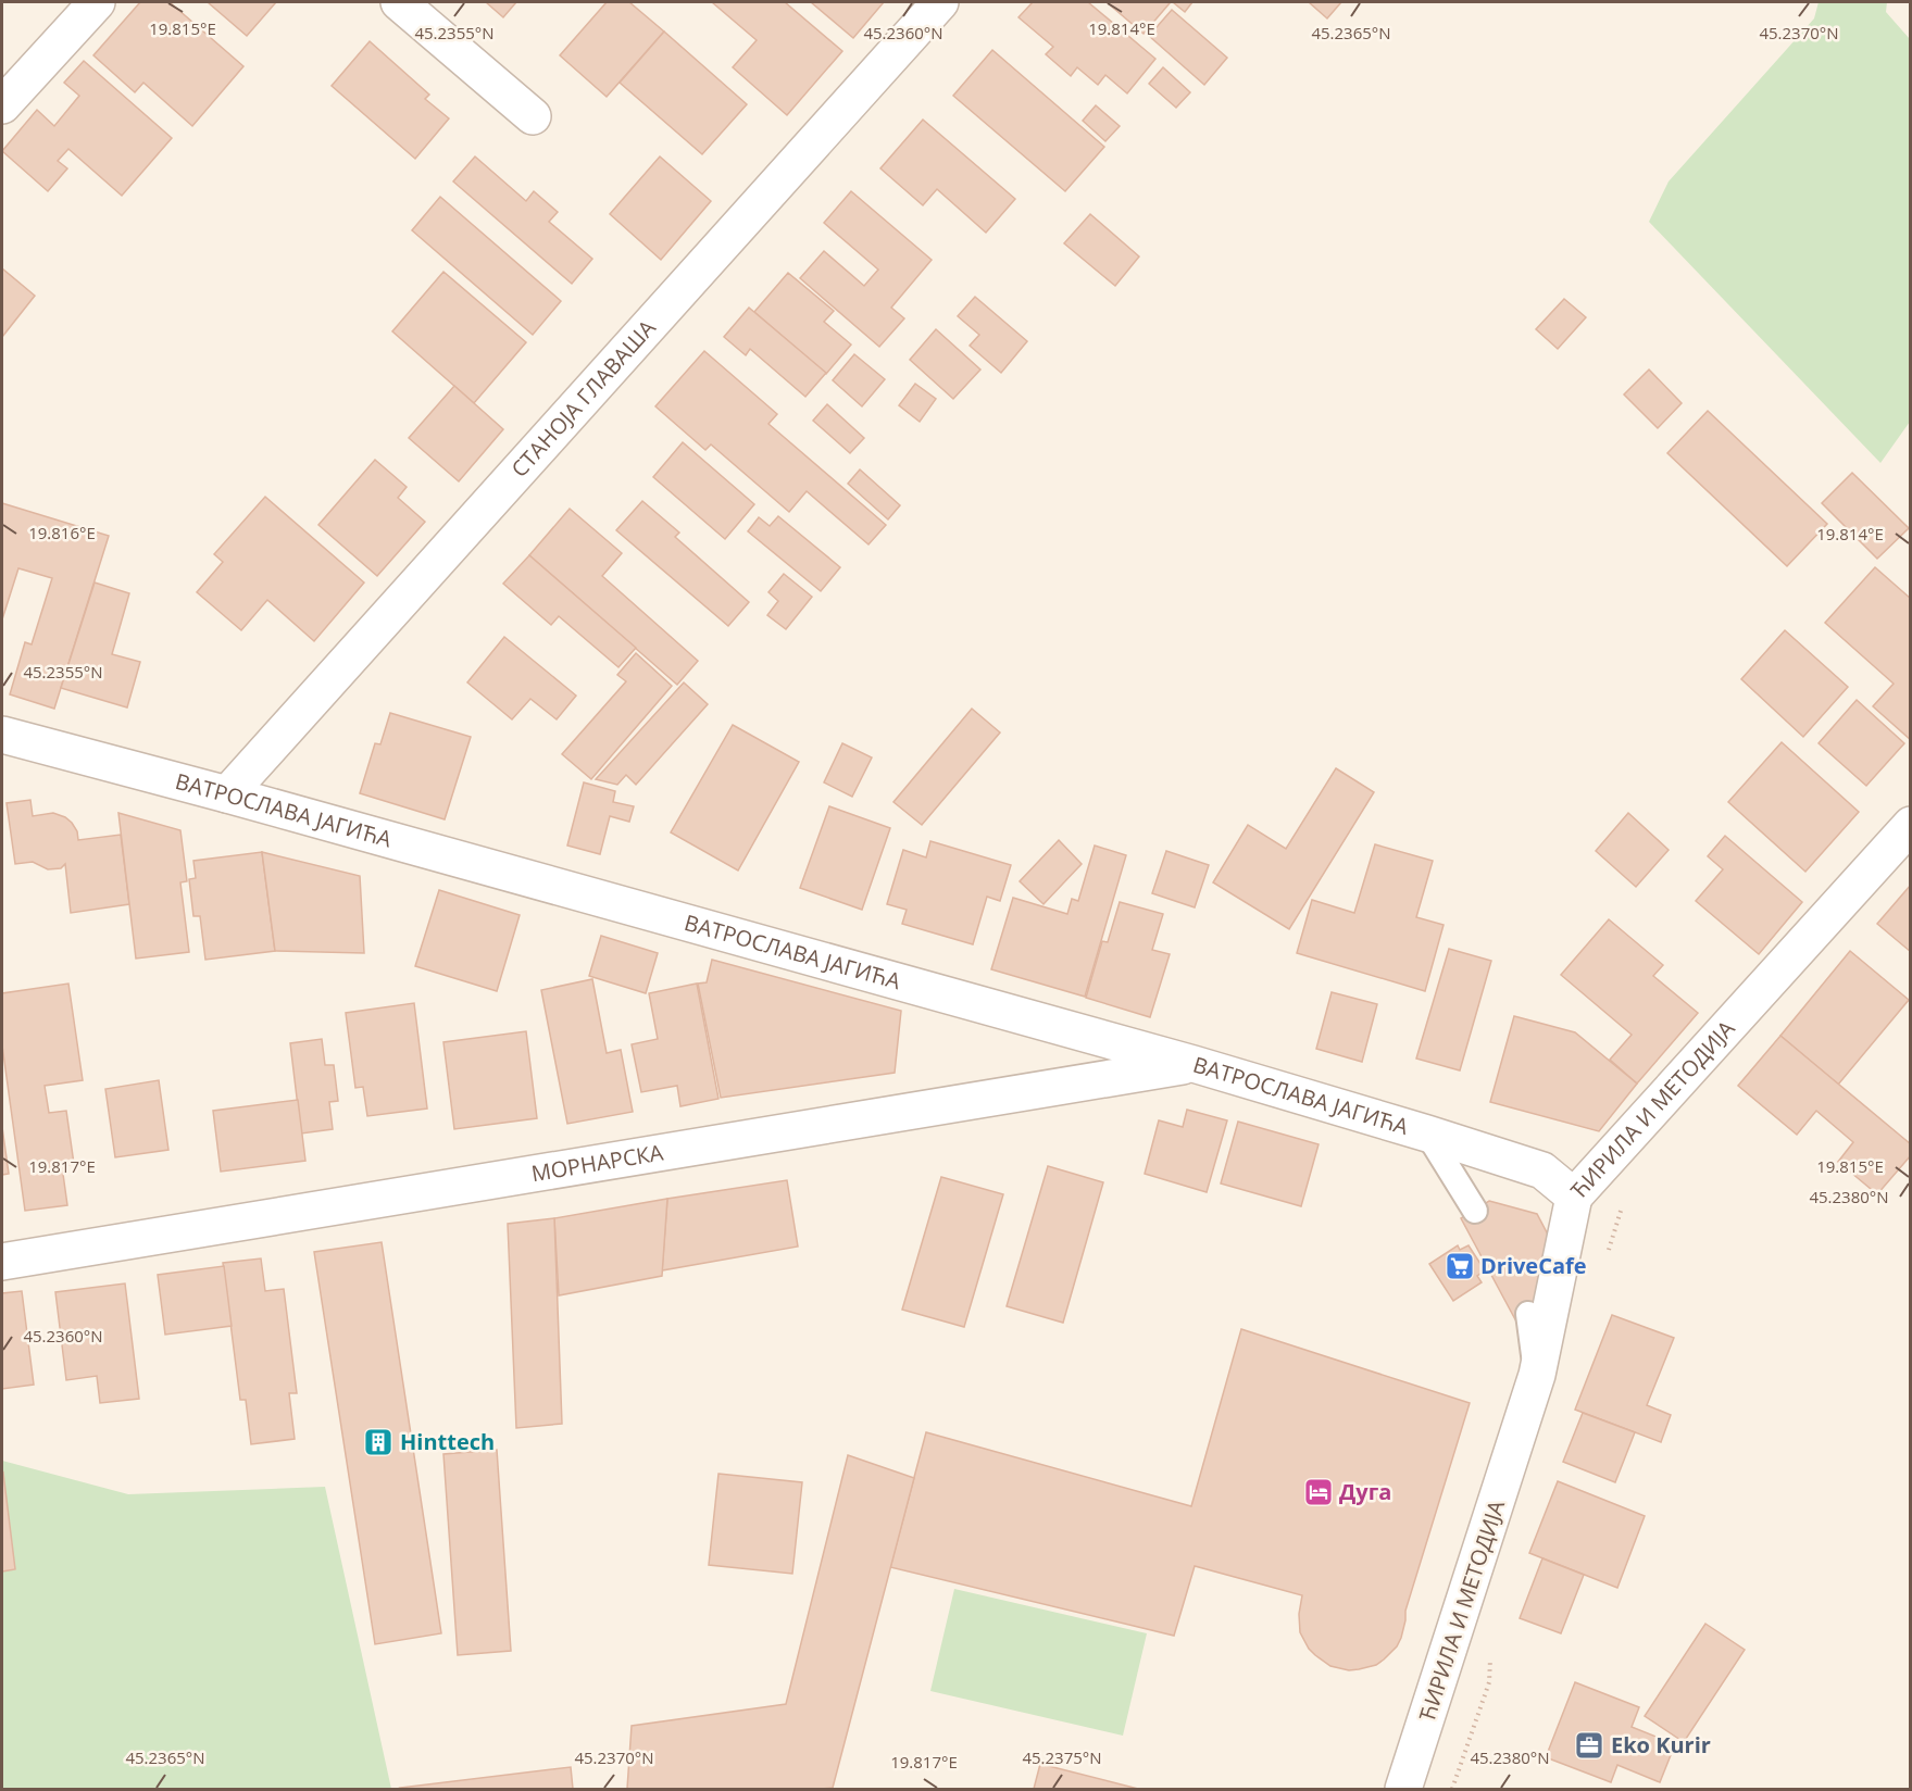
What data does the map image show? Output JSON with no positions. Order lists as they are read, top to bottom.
{
  "streets": {
    "street": [
      "СТАНОЈА ГЛАВАША",
      "ВАТРОСЛАВА ЈАГИЋА",
      "ЋИРИЛА И МЕТОДИЈА",
      "МОРНАРСКА"
    ]
  },
  "crossings": [
    ["СТАНОЈА ГЛАВАША", "ВАТРОСЛАВА ЈАГИЋА"],
    ["ВАТРОСЛАВА ЈАГИЋА", "ЋИРИЛА И МЕТОДИЈА"],
    ["ВАТРОСЛАВА ЈАГИЋА", "МОРНАРСКА"]
  ],
  "places": {
    "supermarket": ["DriveCafe"],
    "building": ["Hinttech"],
    "hotel": ["Дуга"],
    "office": ["Eko Kurir"]
  },
  "coordinates": [
    "19.815°E",
    "19.814°E",
    "45.2355°N",
    "45.2360°N",
    "45.2365°N",
    "45.2370°N",
    "19.816°E",
    "19.817°E",
    "45.2380°N",
    "45.2375°N"
  ]
}
